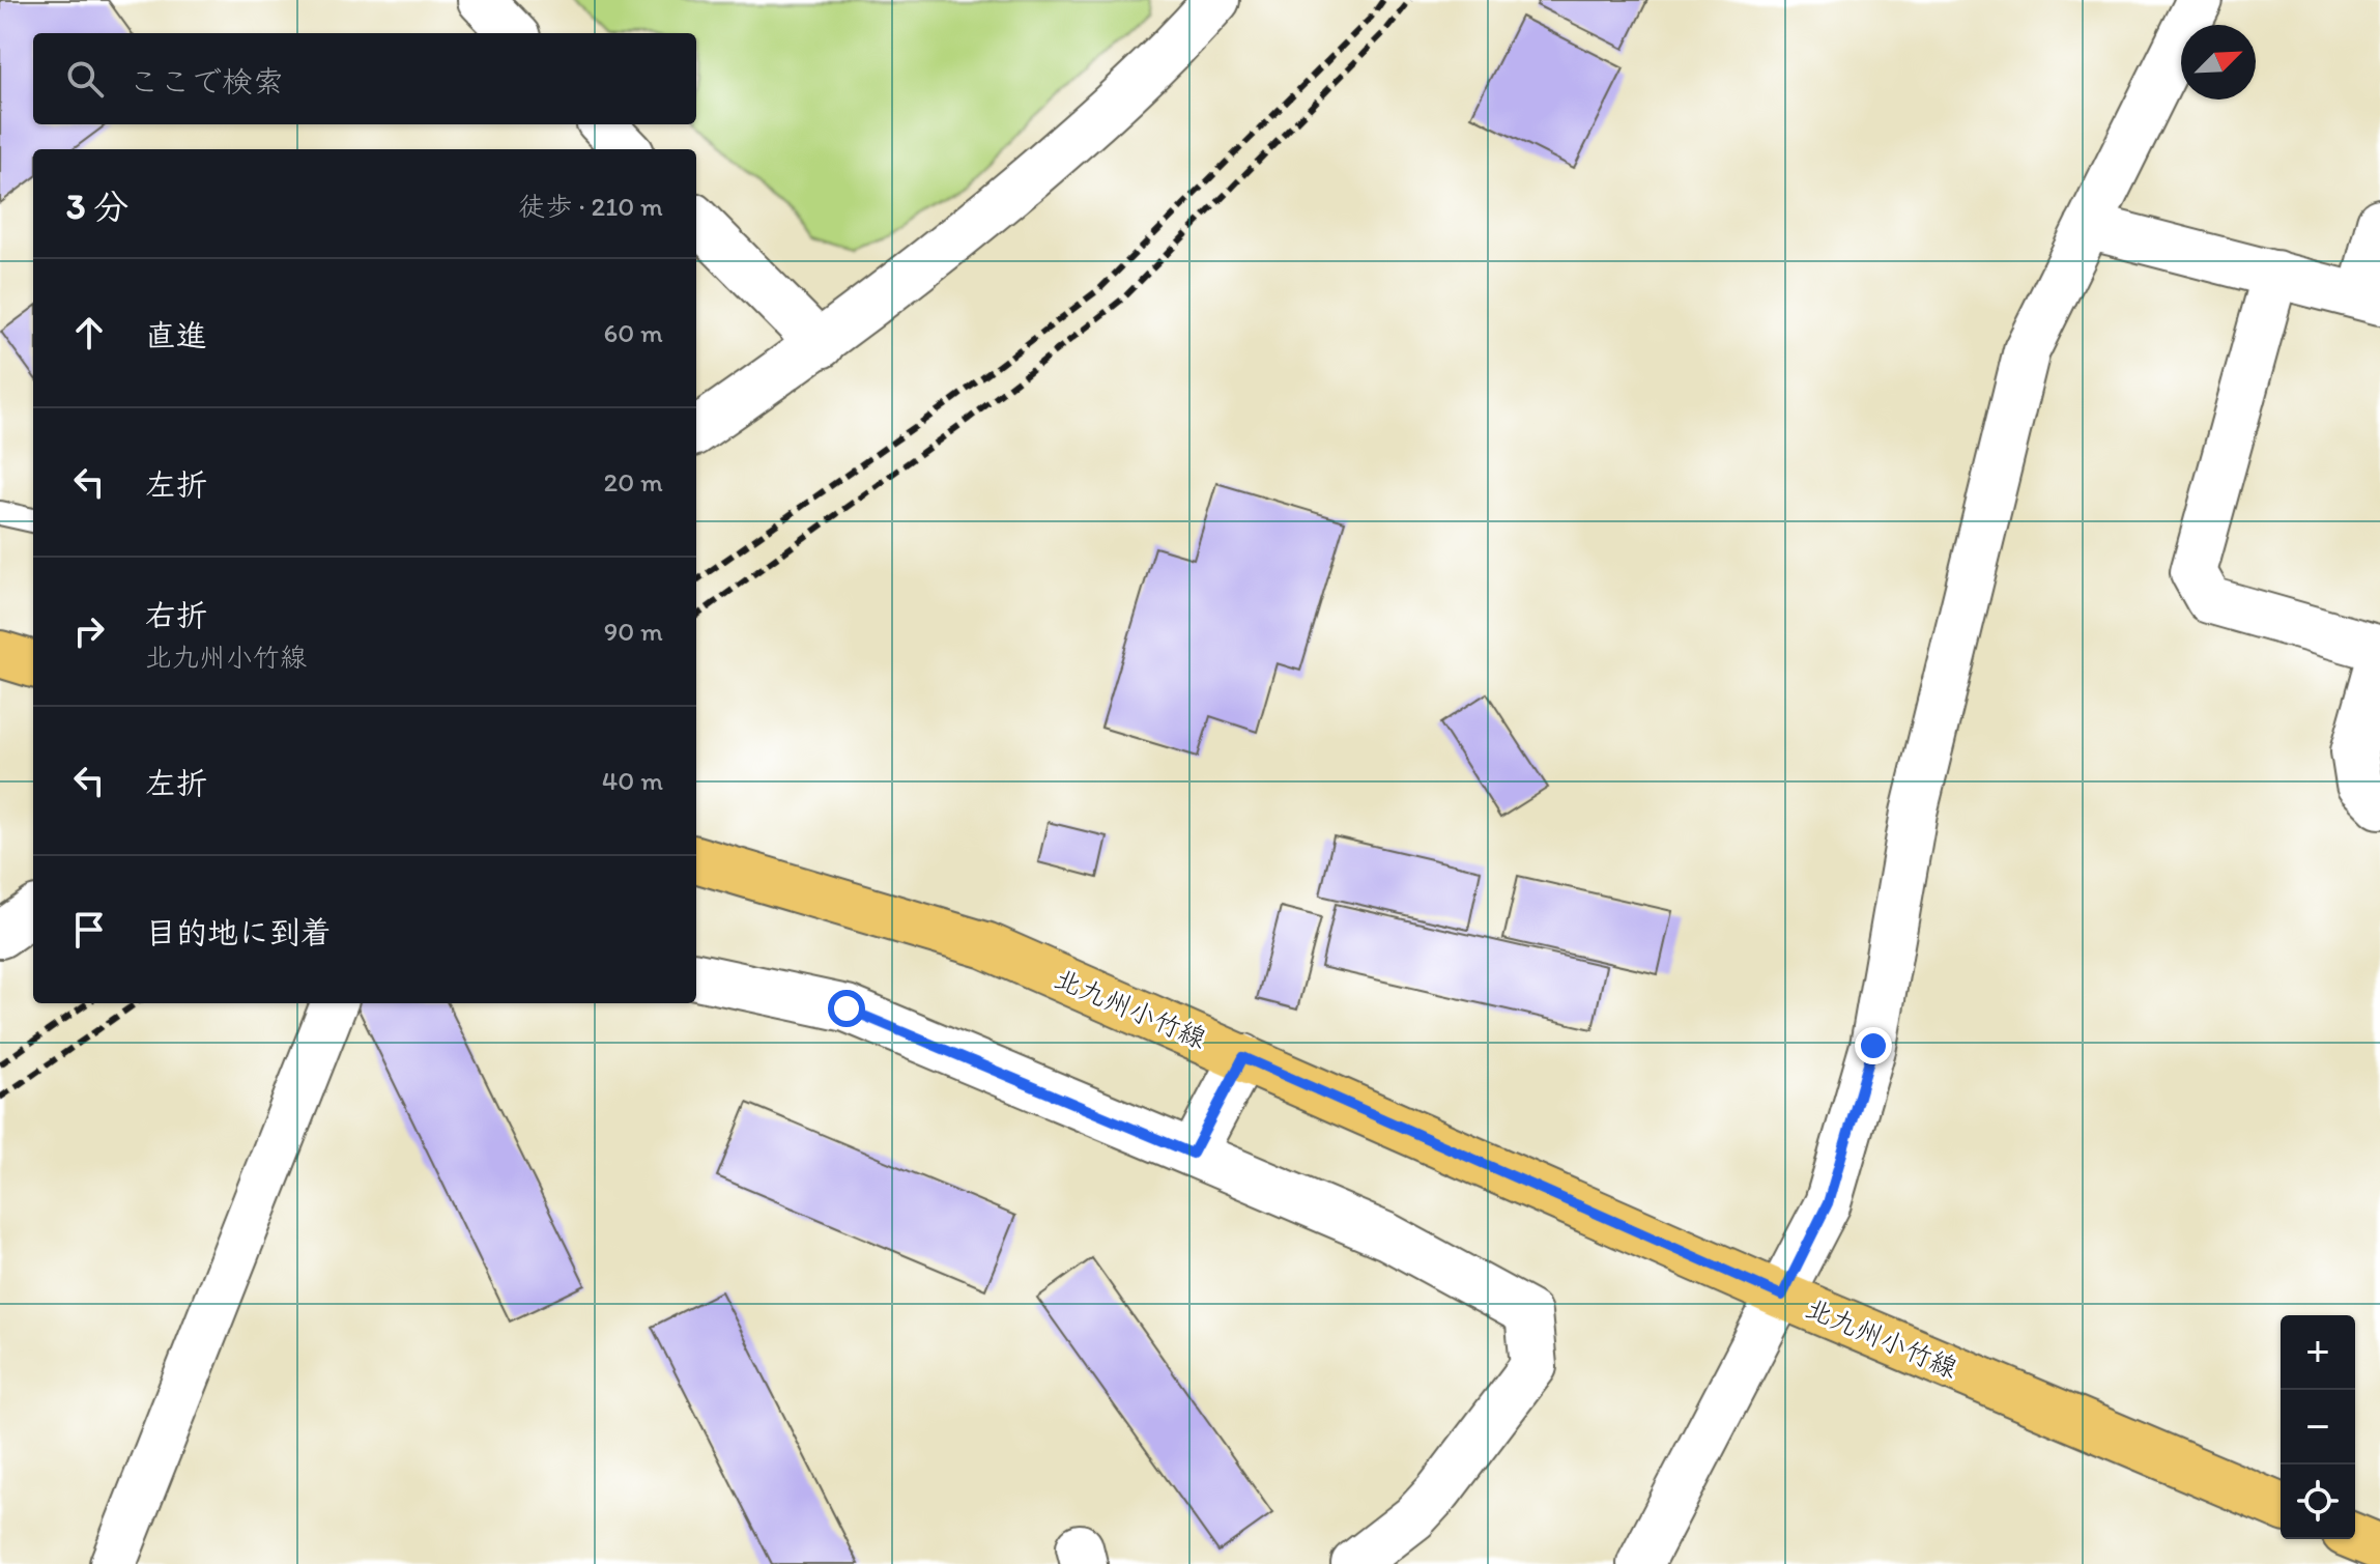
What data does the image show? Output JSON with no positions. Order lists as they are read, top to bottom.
{
  "streets": {
    "main road": ["北九州小竹線"]
  },
  "north": "top right",
  "page": {
    "search": "ここで検索",
    "heading": ["3 分", "徒歩 · 210 m"],
    "list": [
      ["直進", "60 m"],
      ["左折", "20 m"],
      ["右折", "北九州小竹線", "90 m"],
      ["左折", "40 m"],
      "目的地に到着"
    ],
    "map_buttons": ["+", "−"]
  }
}
